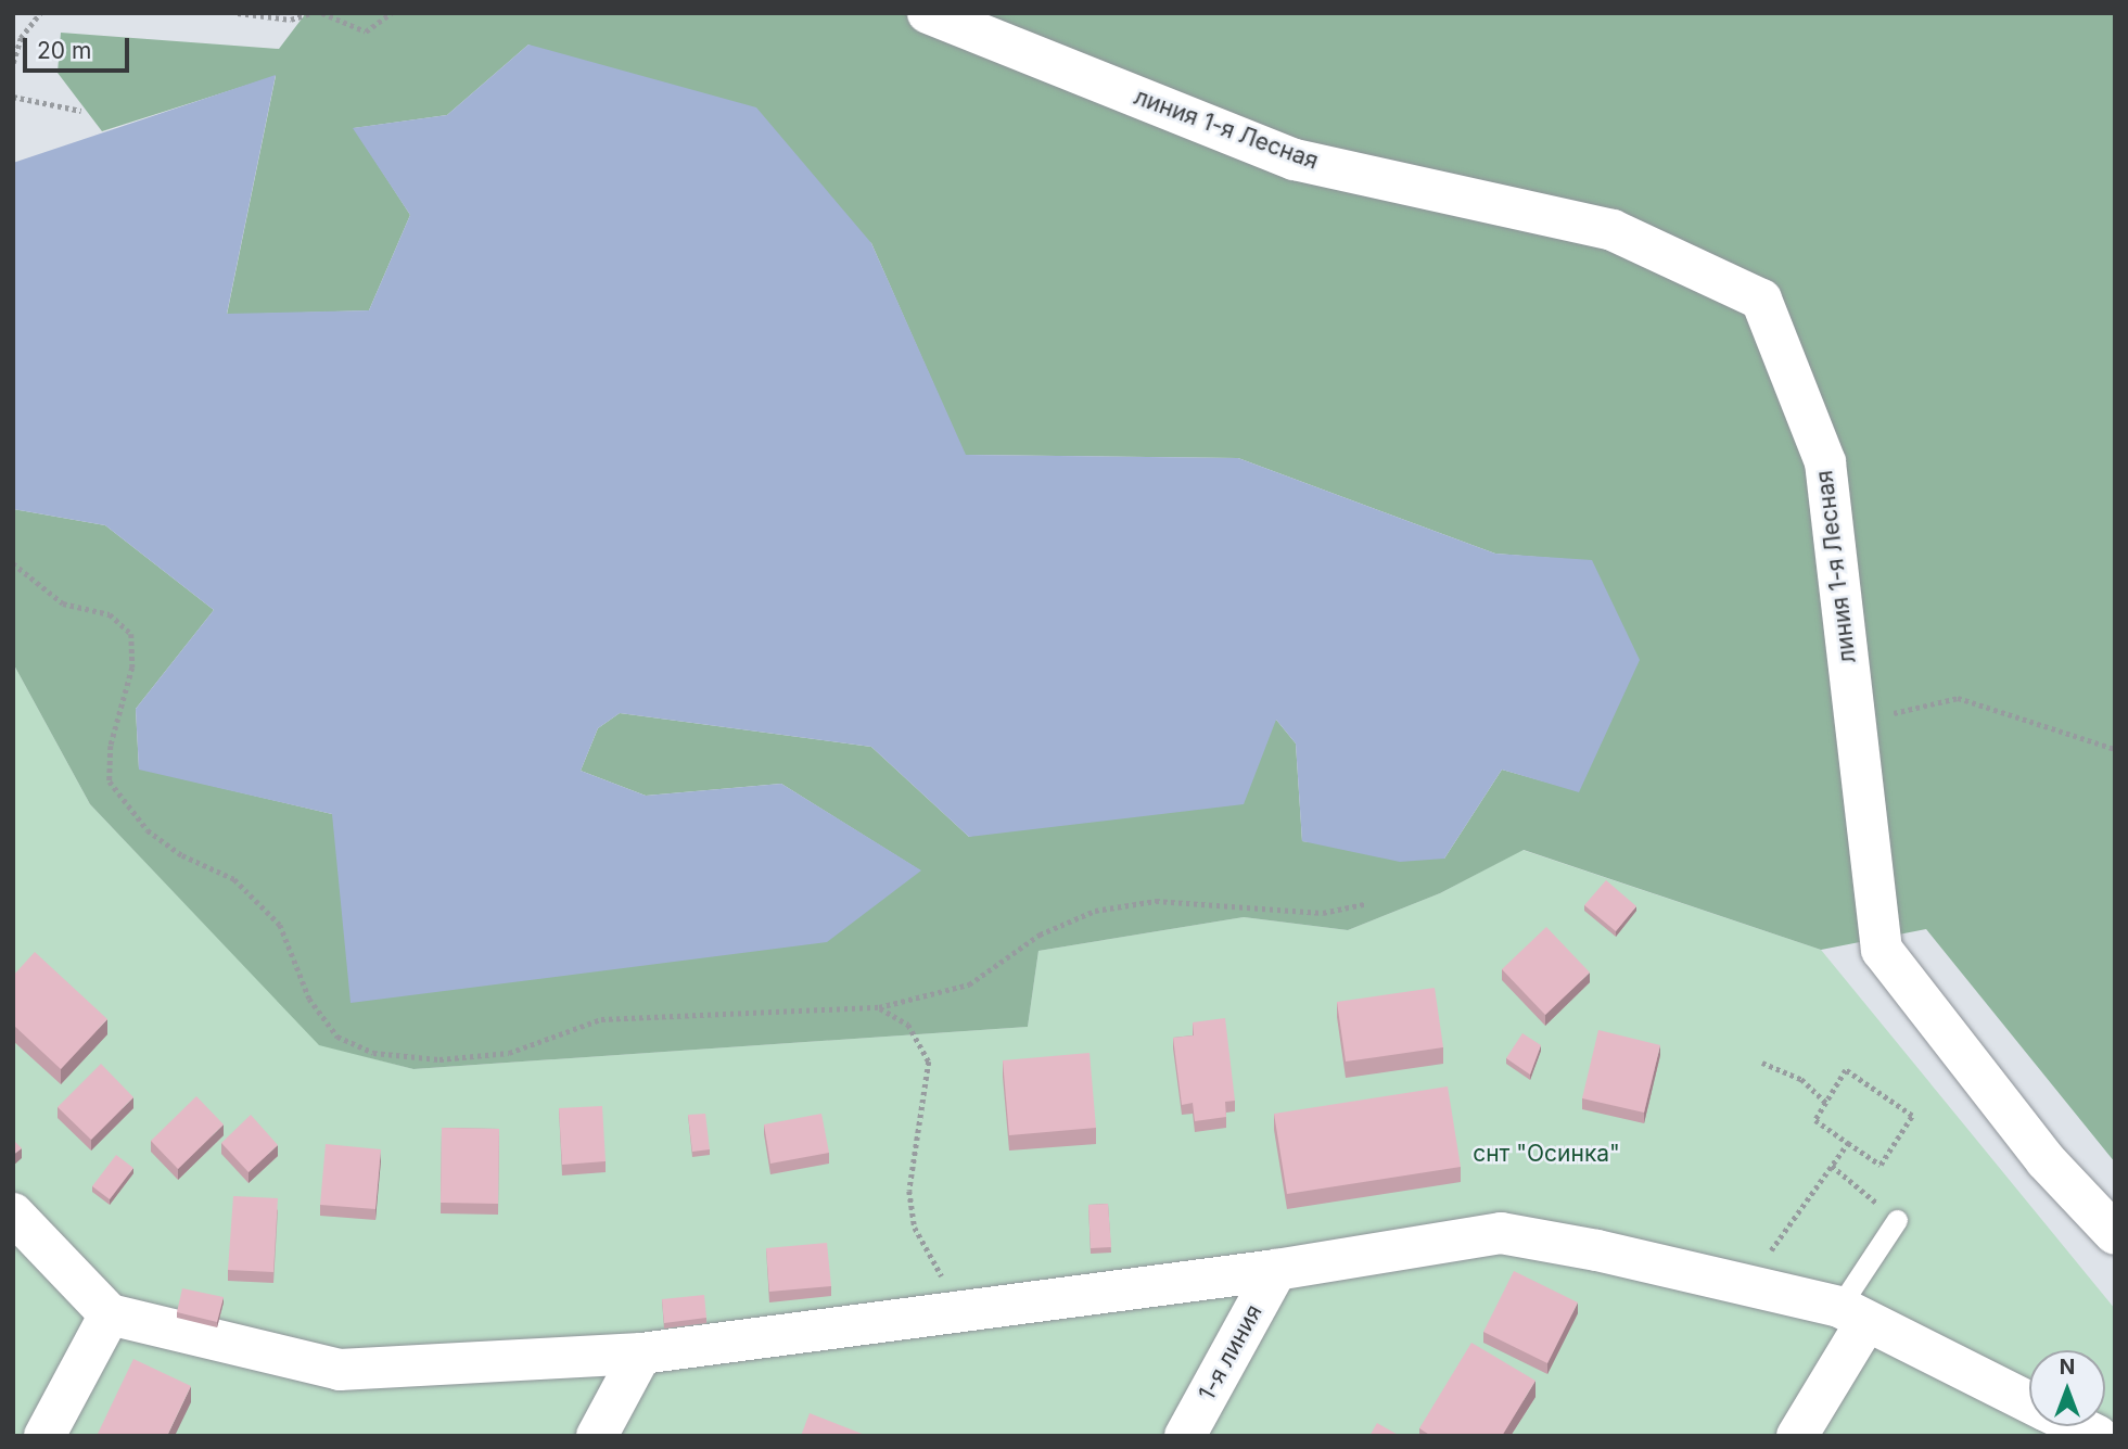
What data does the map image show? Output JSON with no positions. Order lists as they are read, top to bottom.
{
  "streets": {
    "street": ["линия 1-я Лесная", "1-я линия"]
  },
  "parks": ["снт \"Осинка\""],
  "scale_bar": "20 m",
  "north": "top"
}
